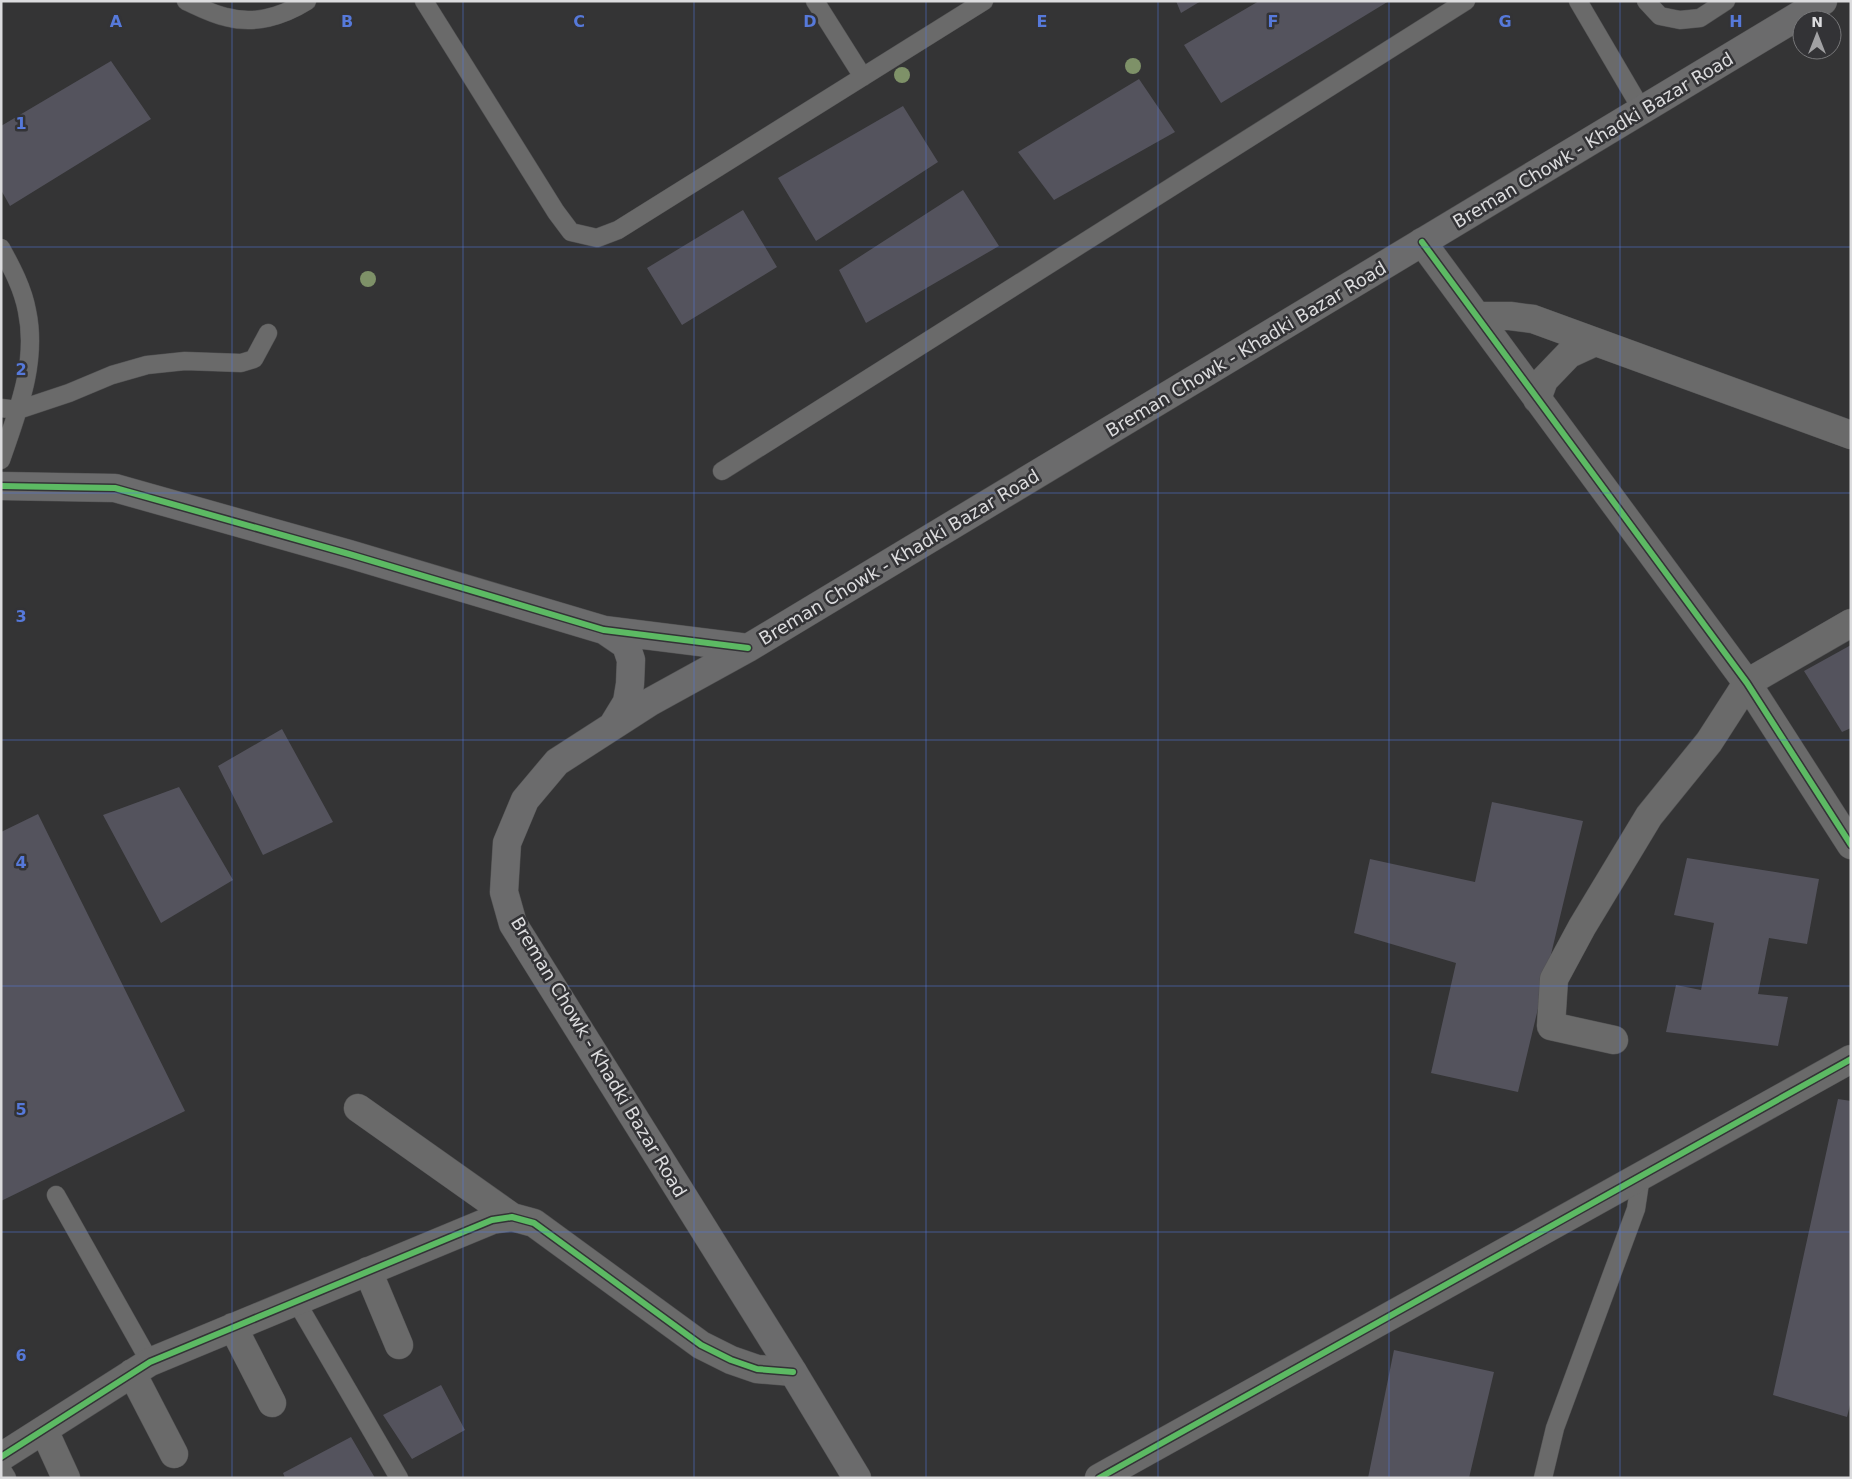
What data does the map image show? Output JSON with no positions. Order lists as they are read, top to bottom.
{
  "streets": {
    "main road": ["Breman Chowk - Khadki Bazar Road"]
  },
  "north": "top",
  "grid": {
    "columns": [
      "A",
      "B",
      "C",
      "D",
      "E",
      "F",
      "G",
      "H"
    ],
    "rows": [
      "1",
      "2",
      "3",
      "4",
      "5",
      "6"
    ]
  }
}
